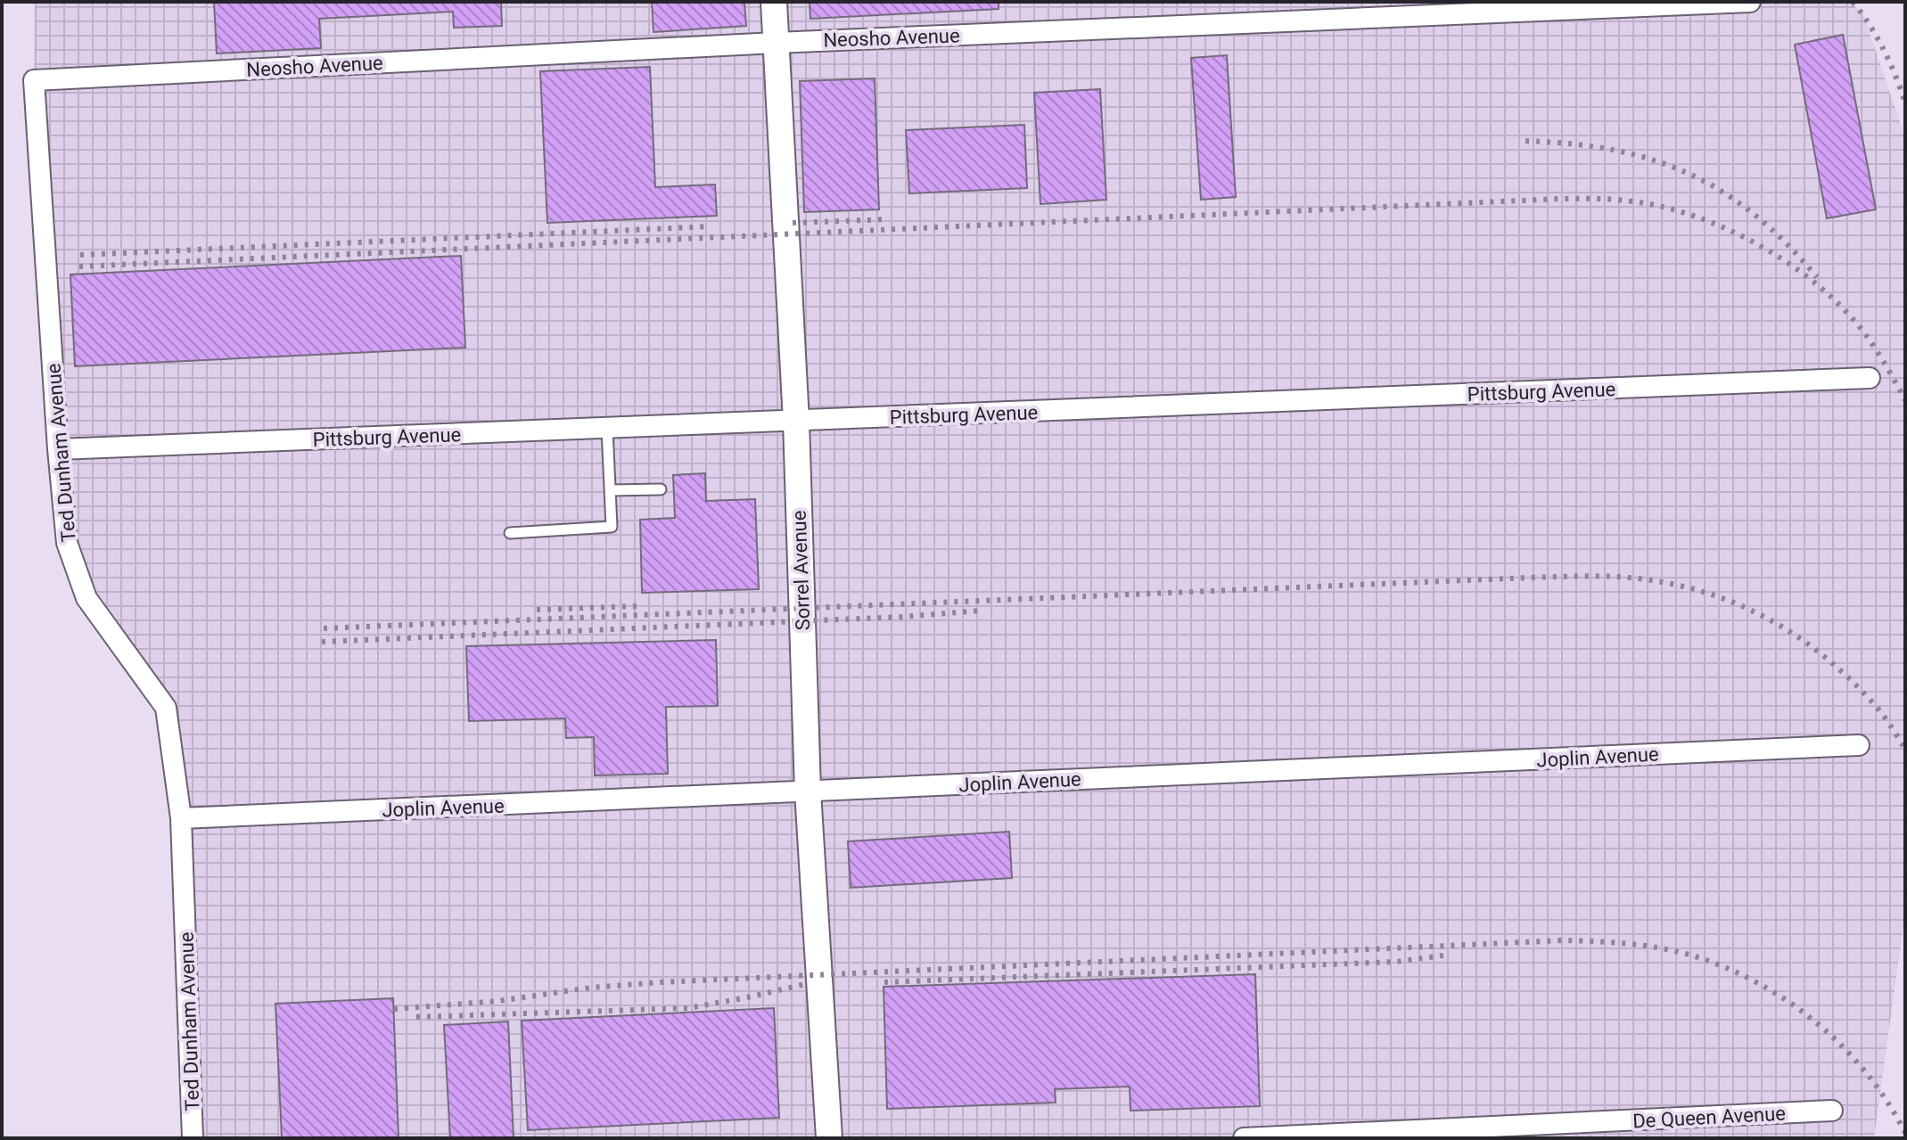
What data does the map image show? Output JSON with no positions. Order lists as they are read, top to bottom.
{
  "streets": {
    "street": [
      "Neosho Avenue",
      "Pittsburg Avenue",
      "Ted Dunham Avenue",
      "Sorrel Avenue",
      "Joplin Avenue",
      "De Queen Avenue"
    ]
  },
  "crossings": [
    ["Neosho Avenue", "Ted Dunham Avenue"],
    ["Neosho Avenue", "Sorrel Avenue"],
    ["Pittsburg Avenue", "Ted Dunham Avenue"],
    ["Pittsburg Avenue", "Sorrel Avenue"],
    ["Ted Dunham Avenue", "Joplin Avenue"],
    ["Sorrel Avenue", "Joplin Avenue"]
  ]
}
